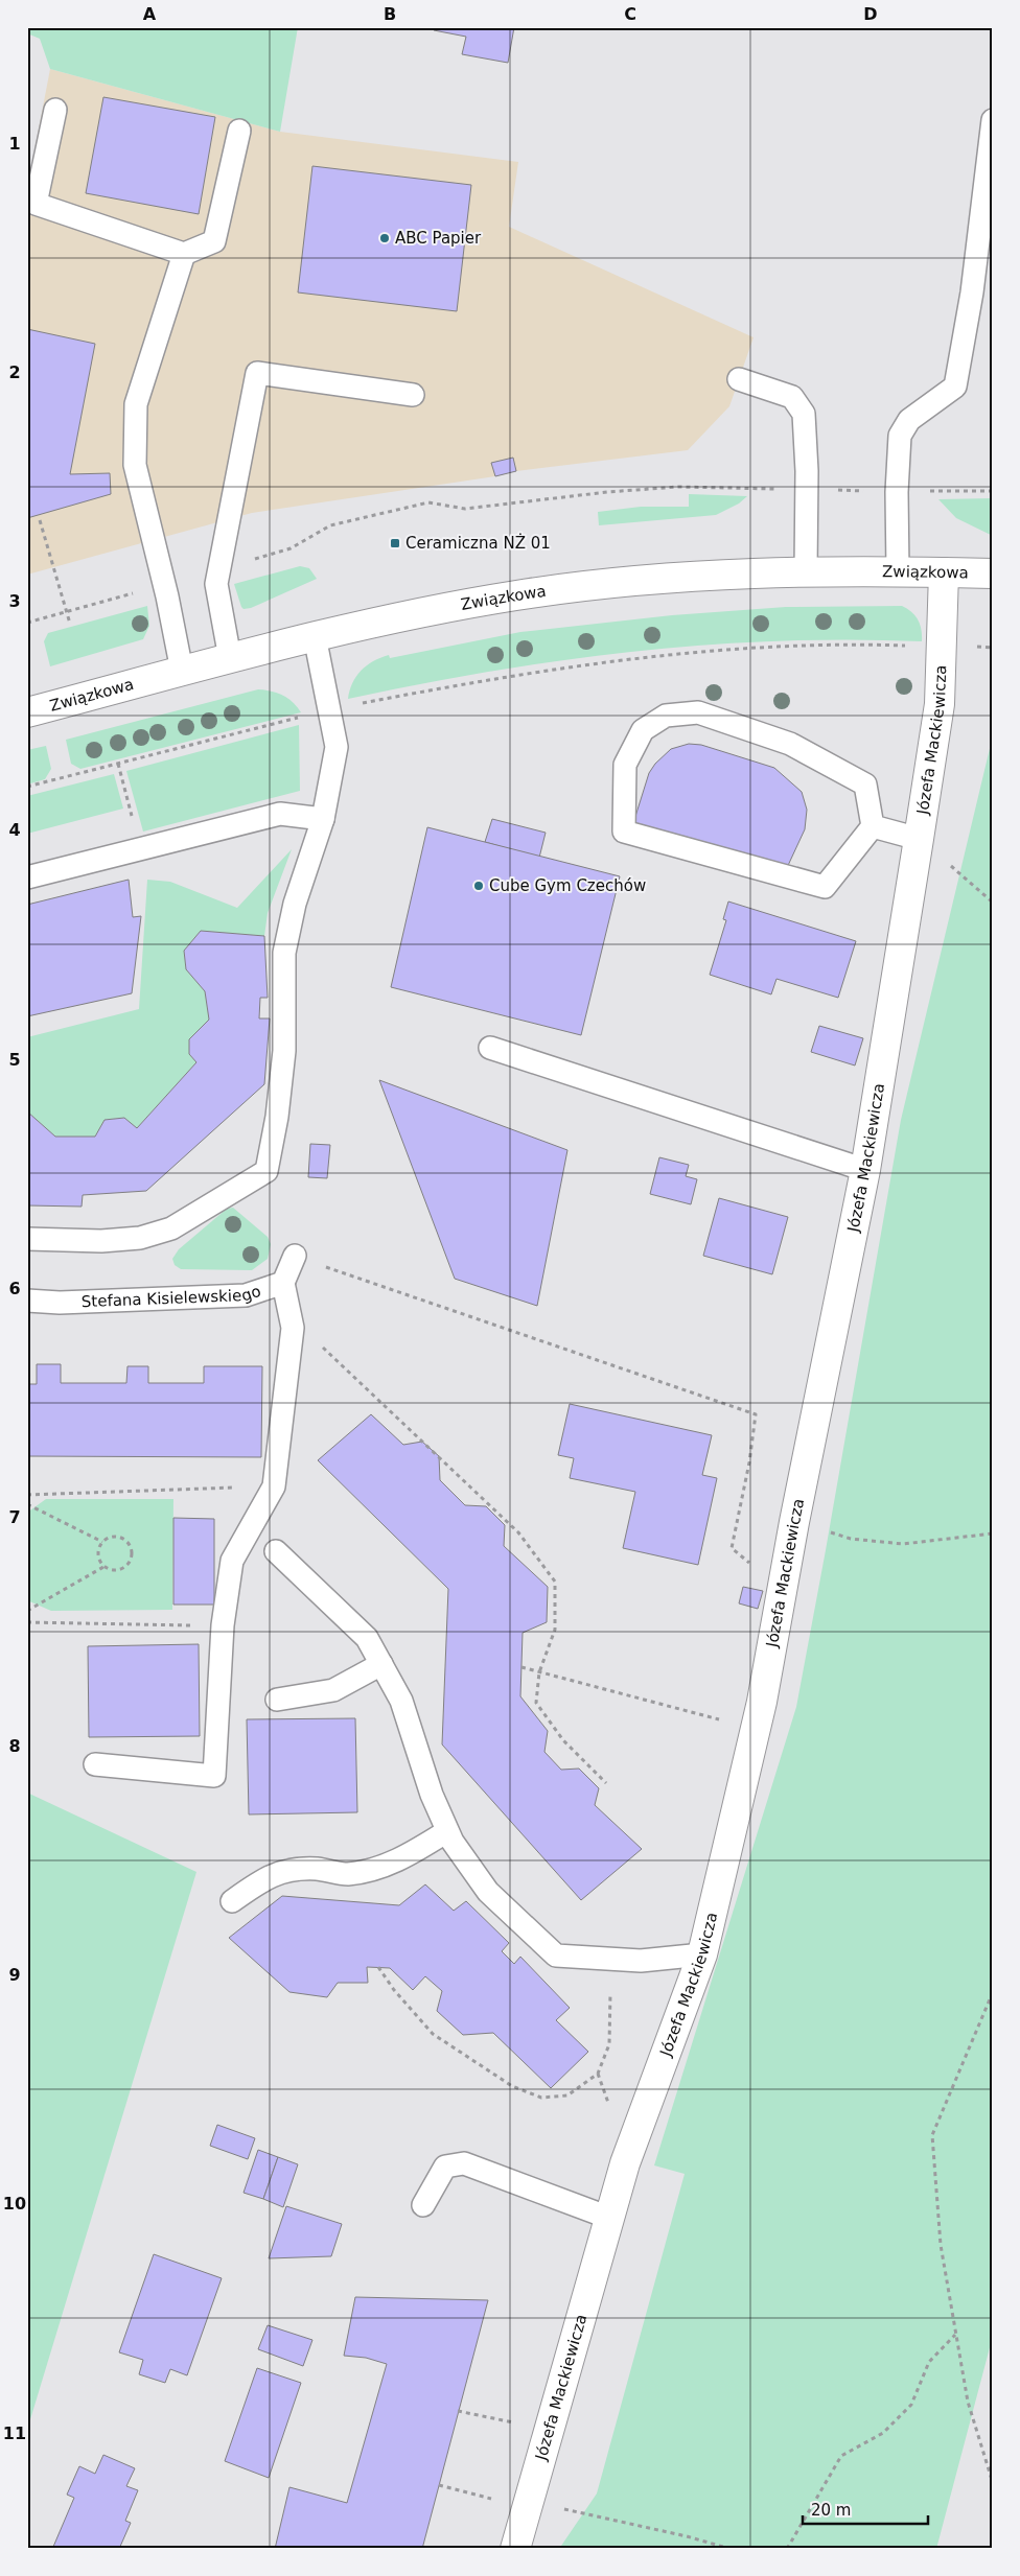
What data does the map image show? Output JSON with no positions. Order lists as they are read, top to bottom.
{
  "streets": {
    "street": ["Związkowa", "Józefa Mackiewicza"],
    "lane": ["Stefana Kisielewskiego"]
  },
  "crossings": [
    ["Związkowa", "Józefa Mackiewicza"]
  ],
  "places": {
    "other": ["ABC Papier", "Cube Gym Czechów"],
    "transit": ["Ceramiczna NŻ 01"]
  },
  "scale_bar": "20 m",
  "grid": {
    "columns": [
      "A",
      "B",
      "C",
      "D"
    ],
    "rows": [
      "1",
      "2",
      "3",
      "4",
      "5",
      "6",
      "7",
      "8",
      "9",
      "10",
      "11"
    ]
  }
}
